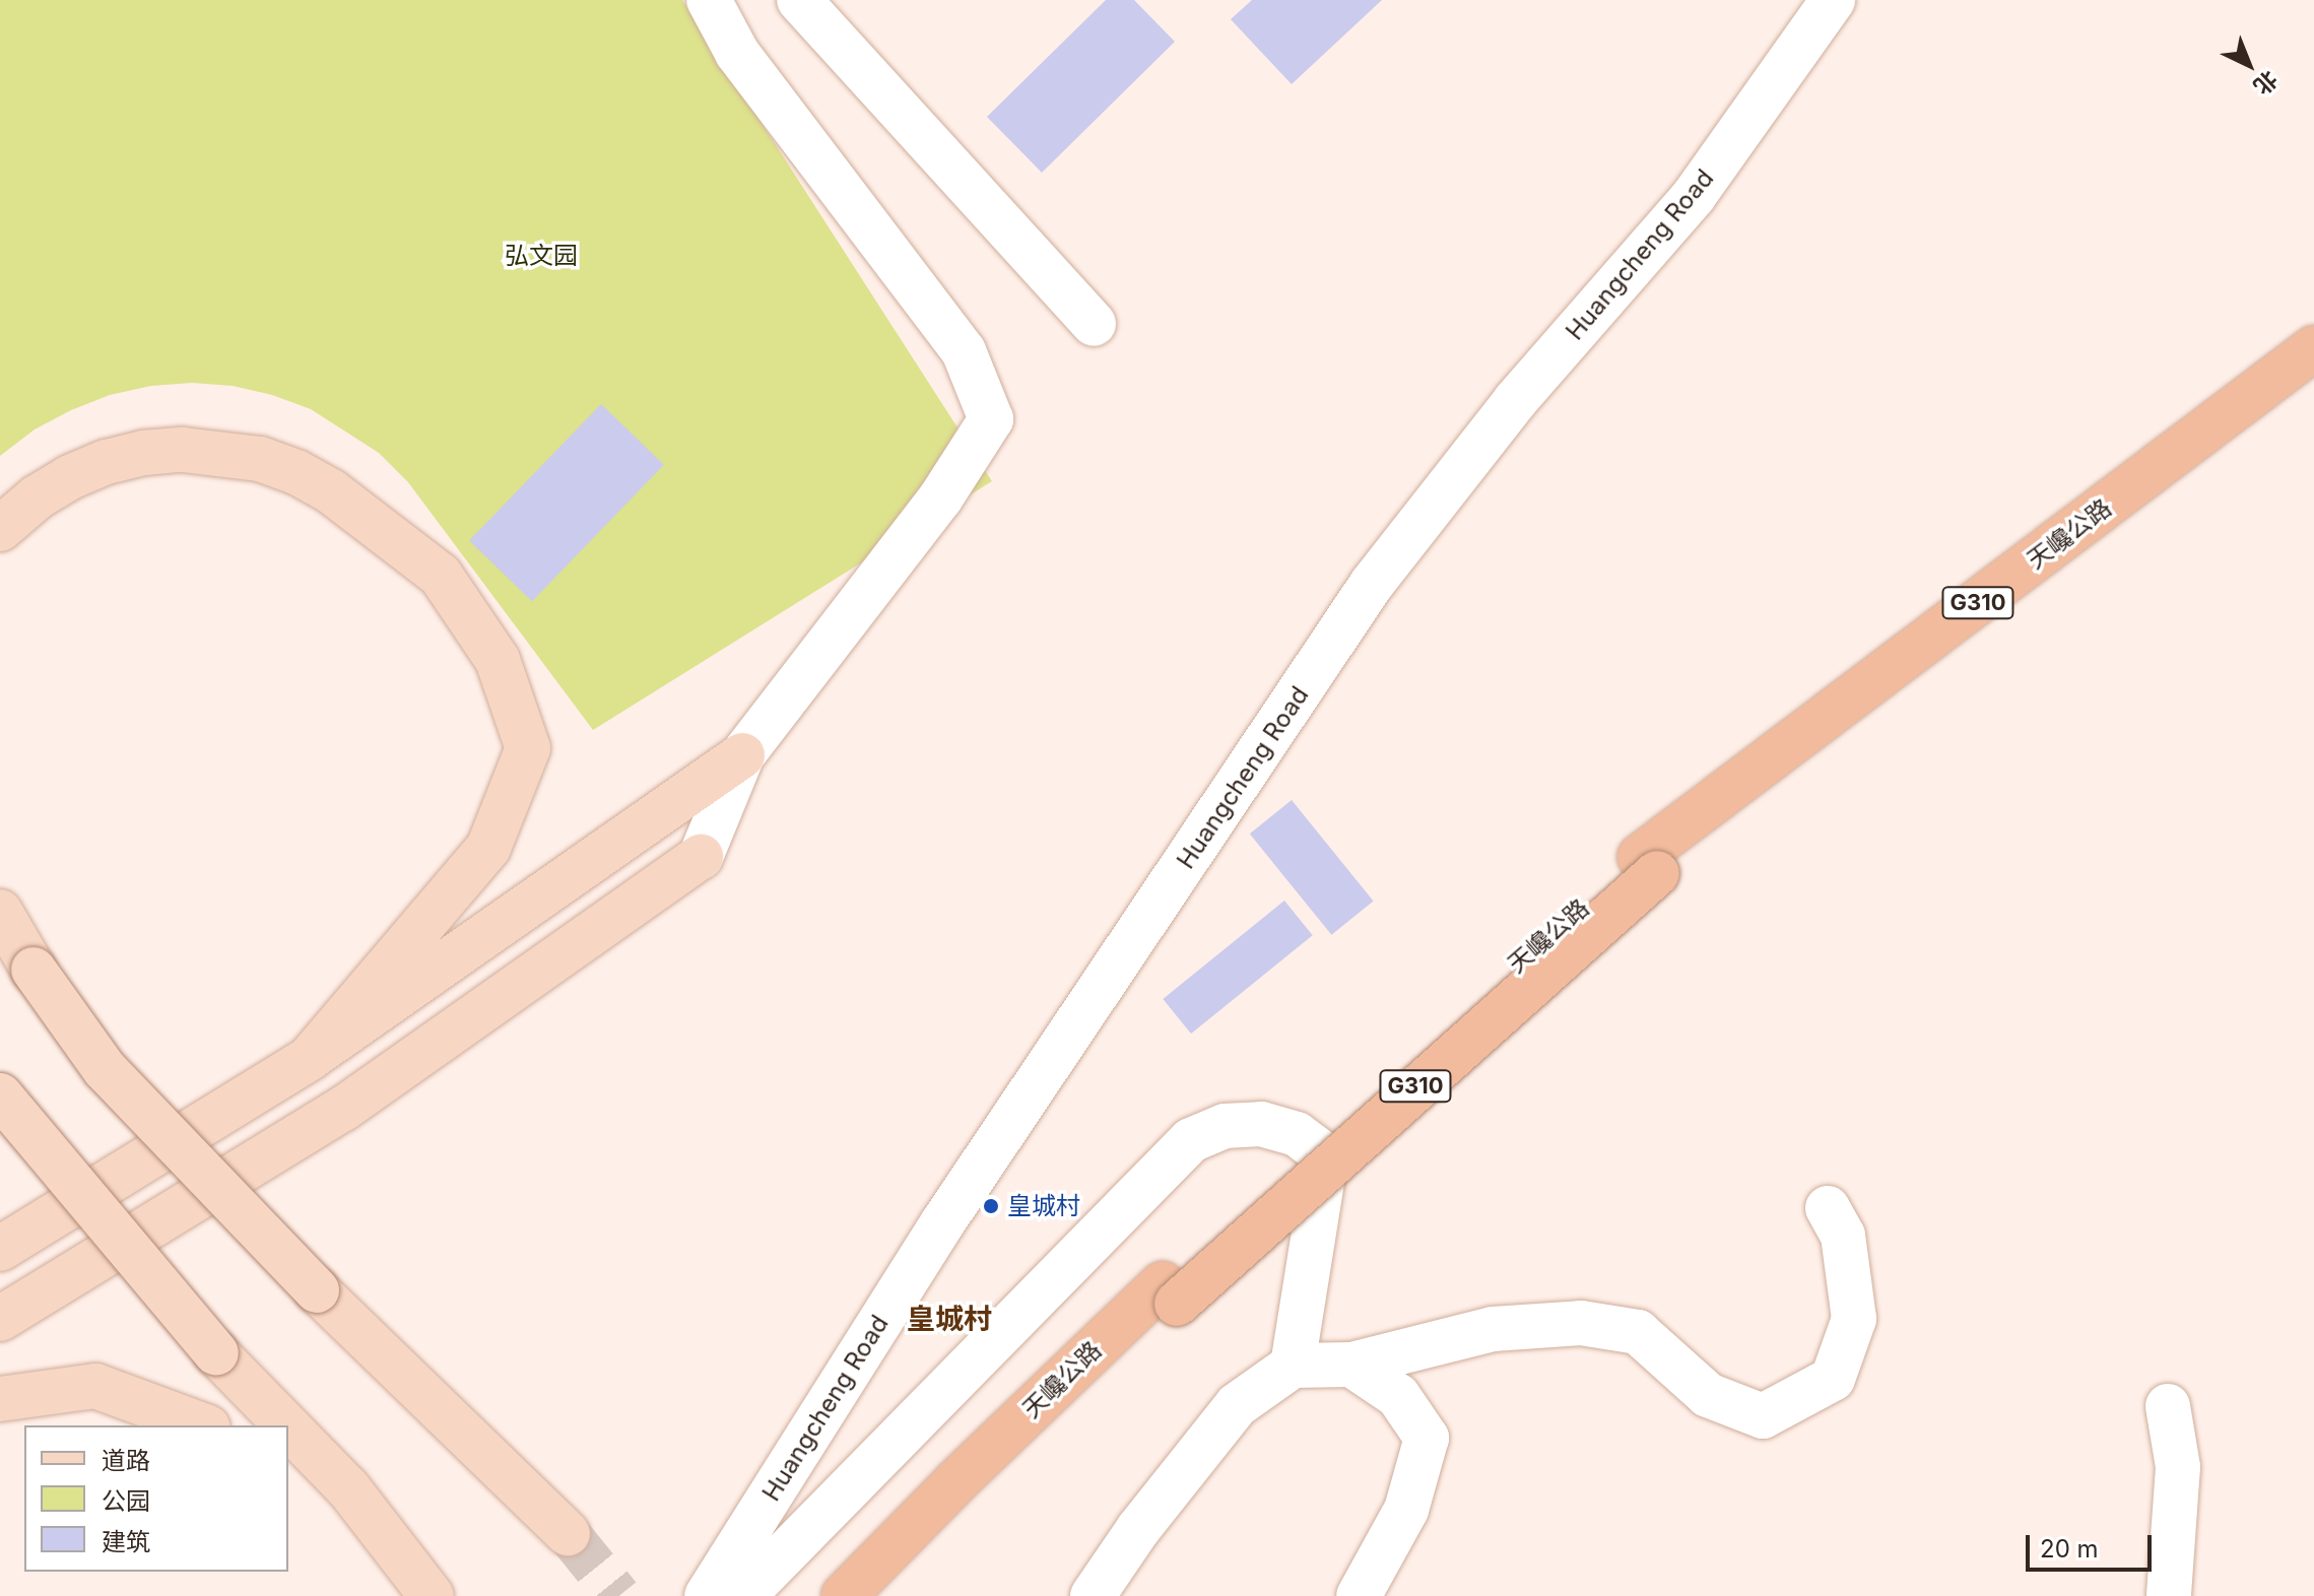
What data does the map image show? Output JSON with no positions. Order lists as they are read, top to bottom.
{
  "streets": {
    "highway": ["天巉公路", "G310"],
    "street": ["Huangcheng Road"]
  },
  "districts": ["皇城村"],
  "parks": ["弘文园"],
  "places": ["皇城村"],
  "legend": ["道路", "公园", "建筑"],
  "scale_bar": "20 m",
  "north": "bottom right"
}
